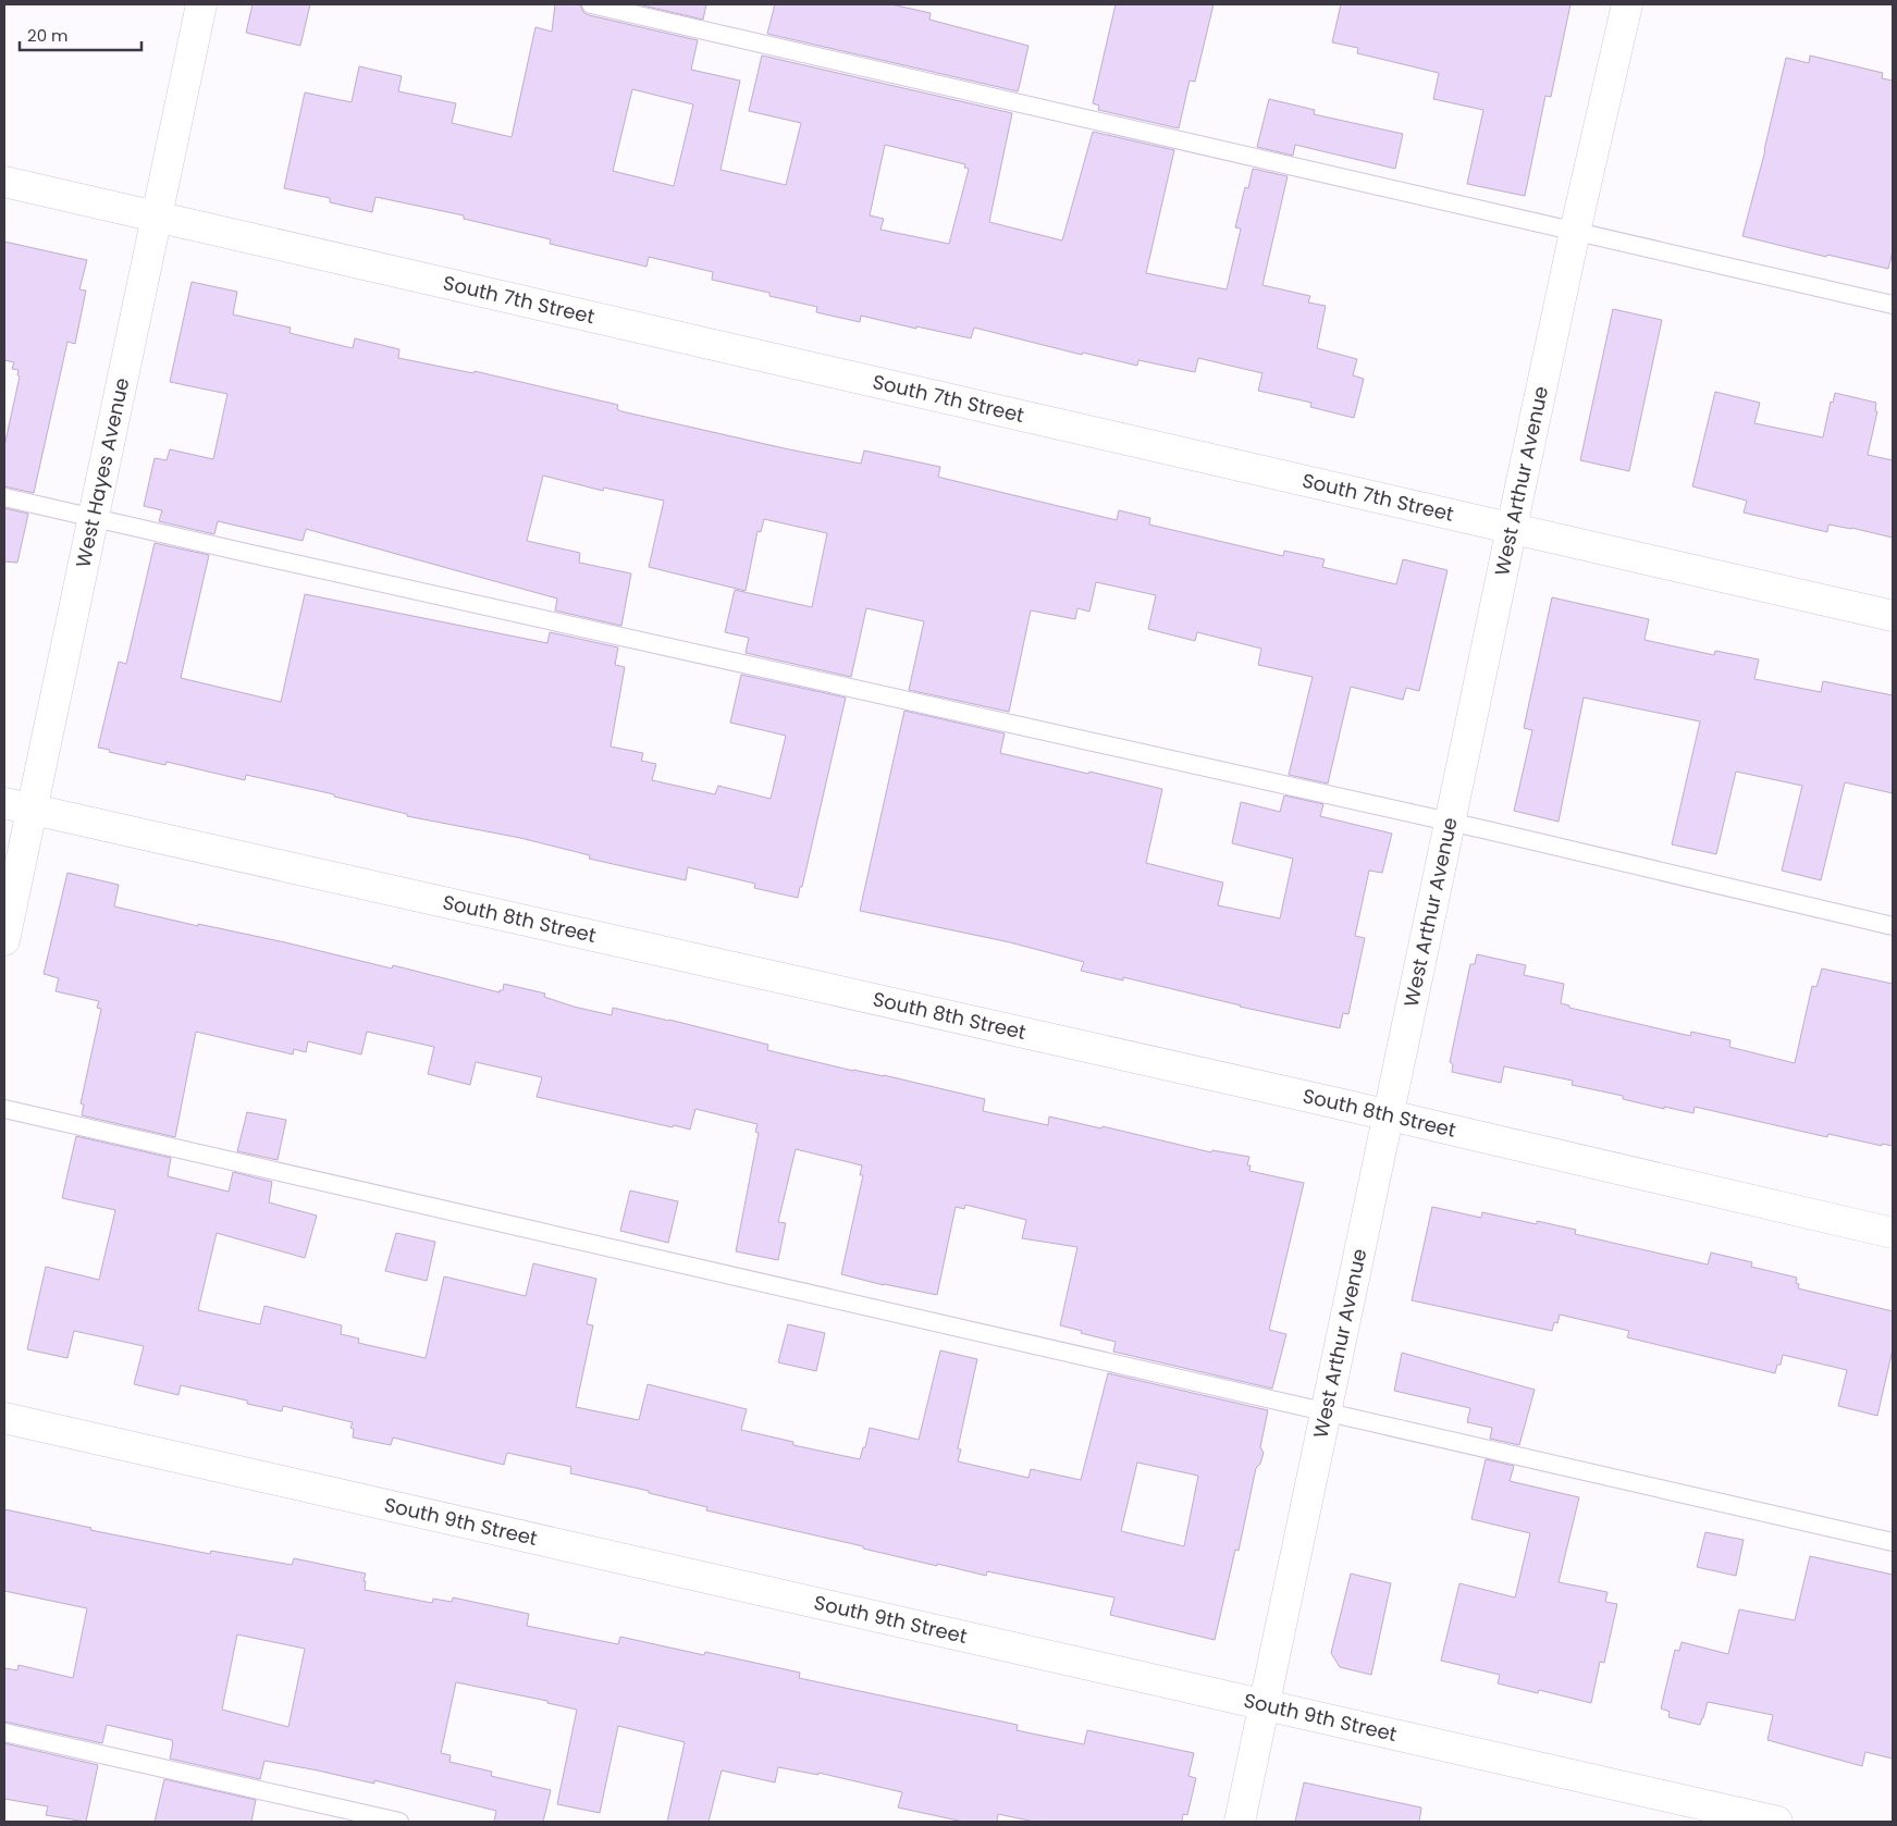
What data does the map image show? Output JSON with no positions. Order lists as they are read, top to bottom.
{
  "streets": {
    "street": [
      "South 7th Street",
      "West Hayes Avenue",
      "West Arthur Avenue",
      "South 8th Street",
      "South 9th Street"
    ]
  },
  "crossings": [
    ["South 7th Street", "West Hayes Avenue"],
    ["South 7th Street", "West Arthur Avenue"],
    ["West Hayes Avenue", "South 8th Street"],
    ["West Arthur Avenue", "South 8th Street"],
    ["West Arthur Avenue", "South 9th Street"]
  ],
  "scale_bar": "20 m"
}
